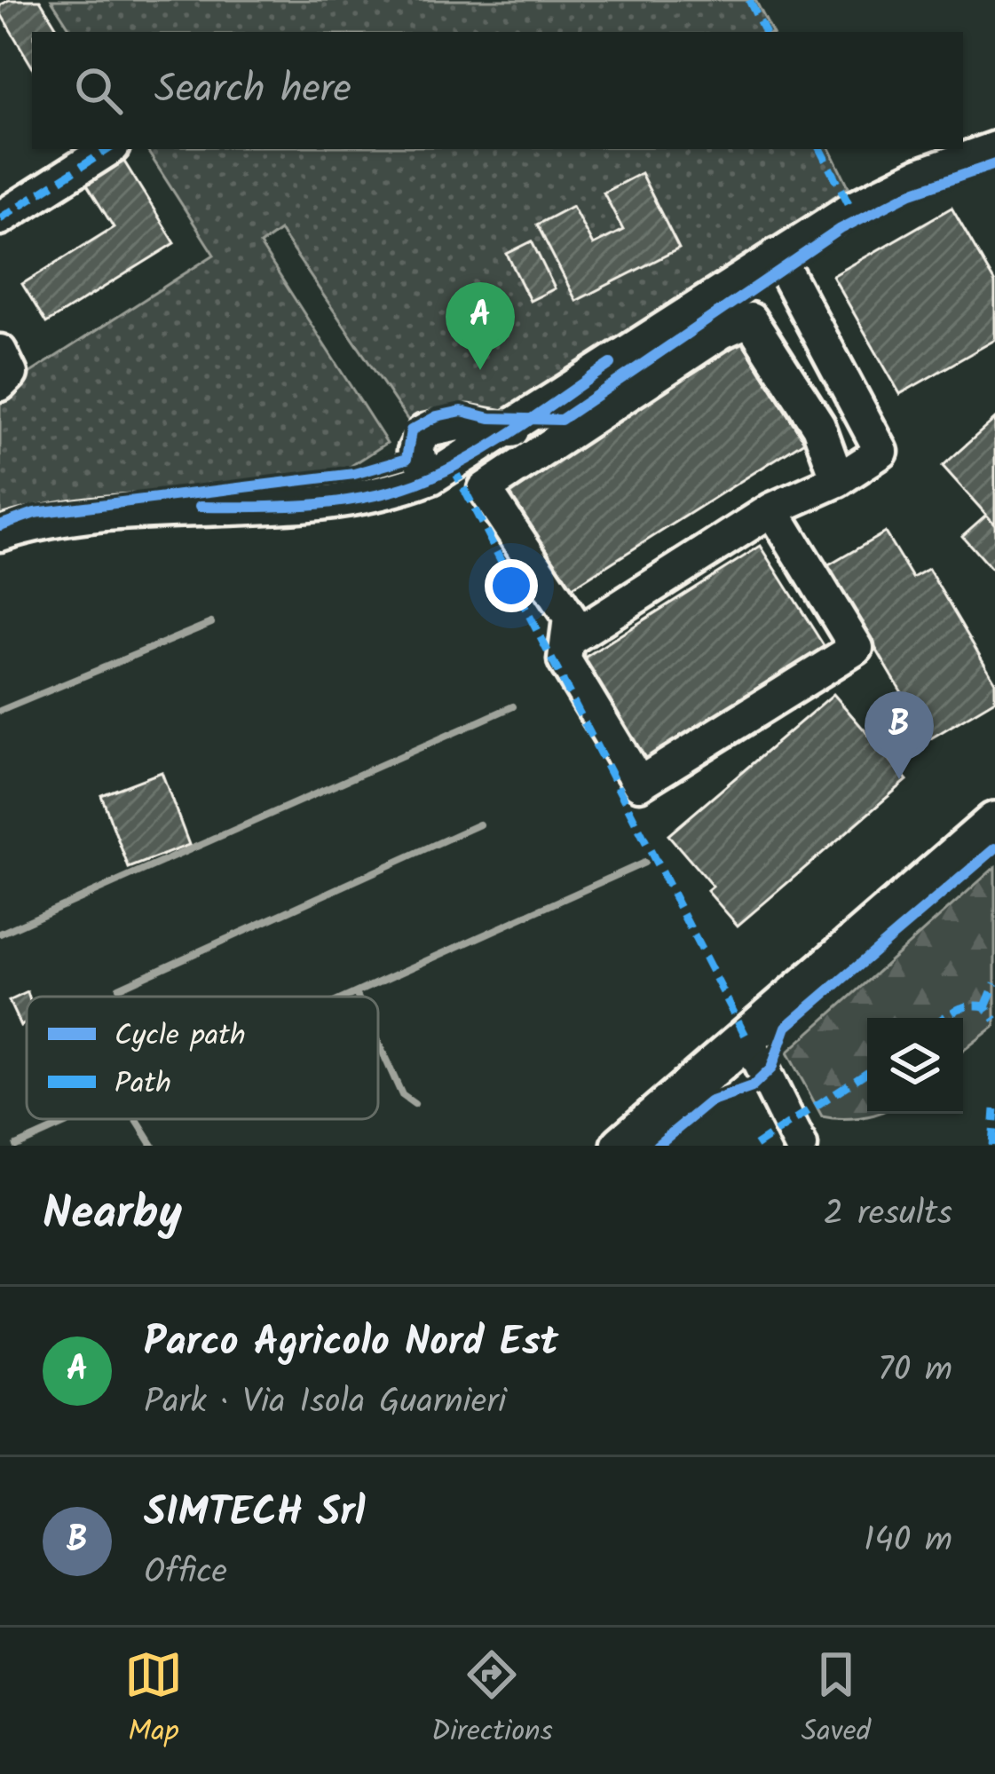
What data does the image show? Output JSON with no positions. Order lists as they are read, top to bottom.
{
  "legend": ["Cycle path", "Path"],
  "page": {
    "search": "Search here",
    "pins": ["A", "B"],
    "heading": ["Nearby", "2 results"],
    "list": [
      {
        "mark": "A",
        "name": "Parco Agricolo Nord Est",
        "note": "Park · Via Isola Guarnieri",
        "value": "70 m"
      },
      {
        "mark": "B",
        "name": "SIMTECH Srl",
        "note": "Office",
        "value": "140 m"
      }
    ],
    "nav": ["Map", "Directions", "Saved"]
  }
}
